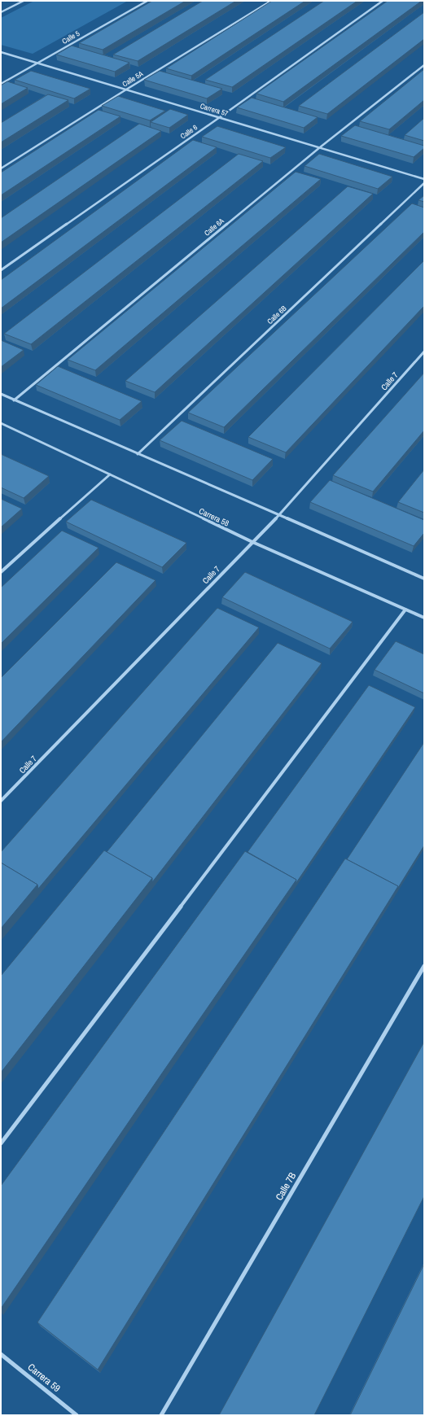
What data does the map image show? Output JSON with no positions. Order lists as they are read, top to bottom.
{
  "streets": {
    "street": [
      "Calle 5",
      "Calle 5A",
      "Carrera 57",
      "Calle 6",
      "Calle 6A",
      "Calle 6B",
      "Calle 7",
      "Carrera 58",
      "Calle 7B",
      "Carrera 59"
    ]
  },
  "crossings": [
    ["Calle 5", "Carrera 57"],
    ["Calle 5A", "Carrera 57"],
    ["Carrera 57", "Calle 6"],
    ["Carrera 57", "Calle 6A"],
    ["Calle 7", "Carrera 58"]
  ]
}
